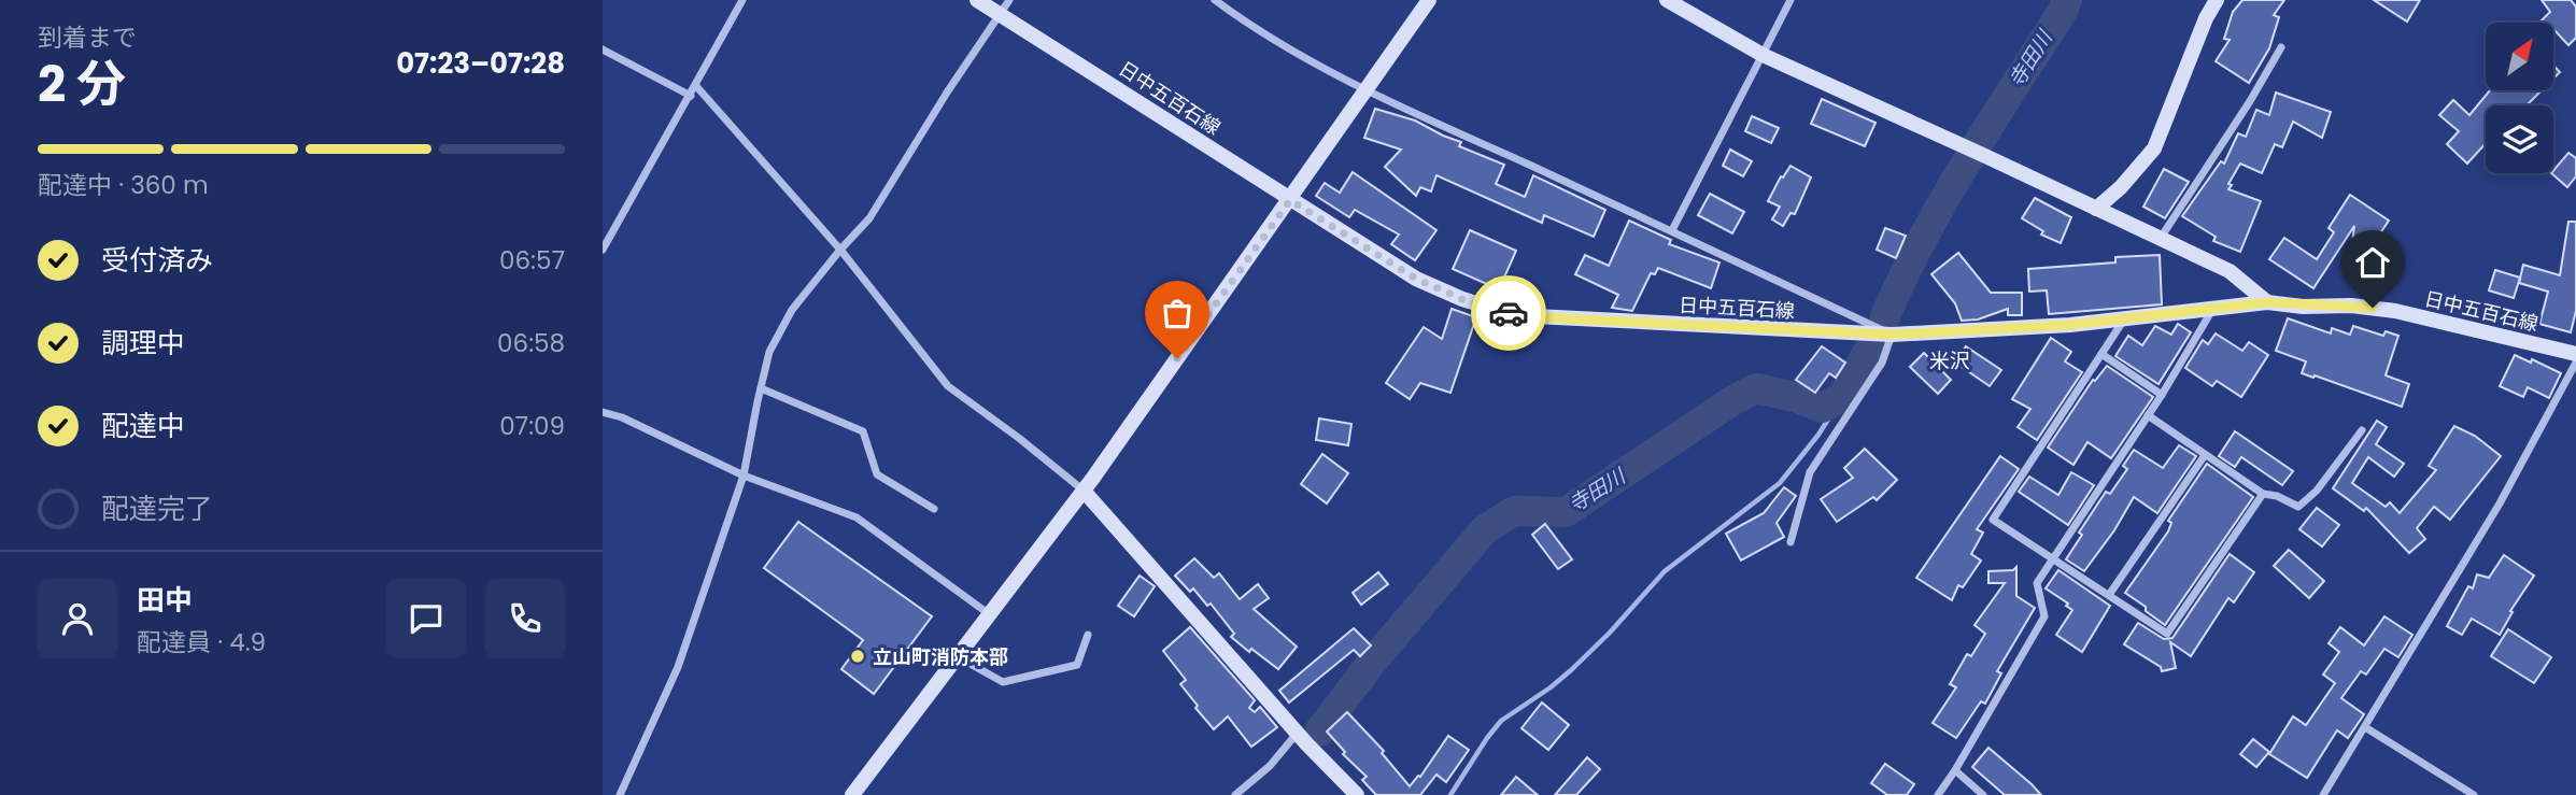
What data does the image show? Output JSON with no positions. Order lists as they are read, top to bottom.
{
  "streets": {
    "street": ["日中五百石線"]
  },
  "districts": ["米沢"],
  "water": ["寺田川"],
  "places": ["立山町消防本部"],
  "north": "top right",
  "page": {
    "heading": ["2 分", "到着まで", "07:23–07:28"],
    "panel": ["田中", "配達員 · 4.9"],
    "bar": "配達中 · 360 m",
    "list": [
      ["受付済み", "06:57"],
      ["調理中", "06:58"],
      ["配達中", "07:09"],
      "配達完了"
    ]
  }
}
